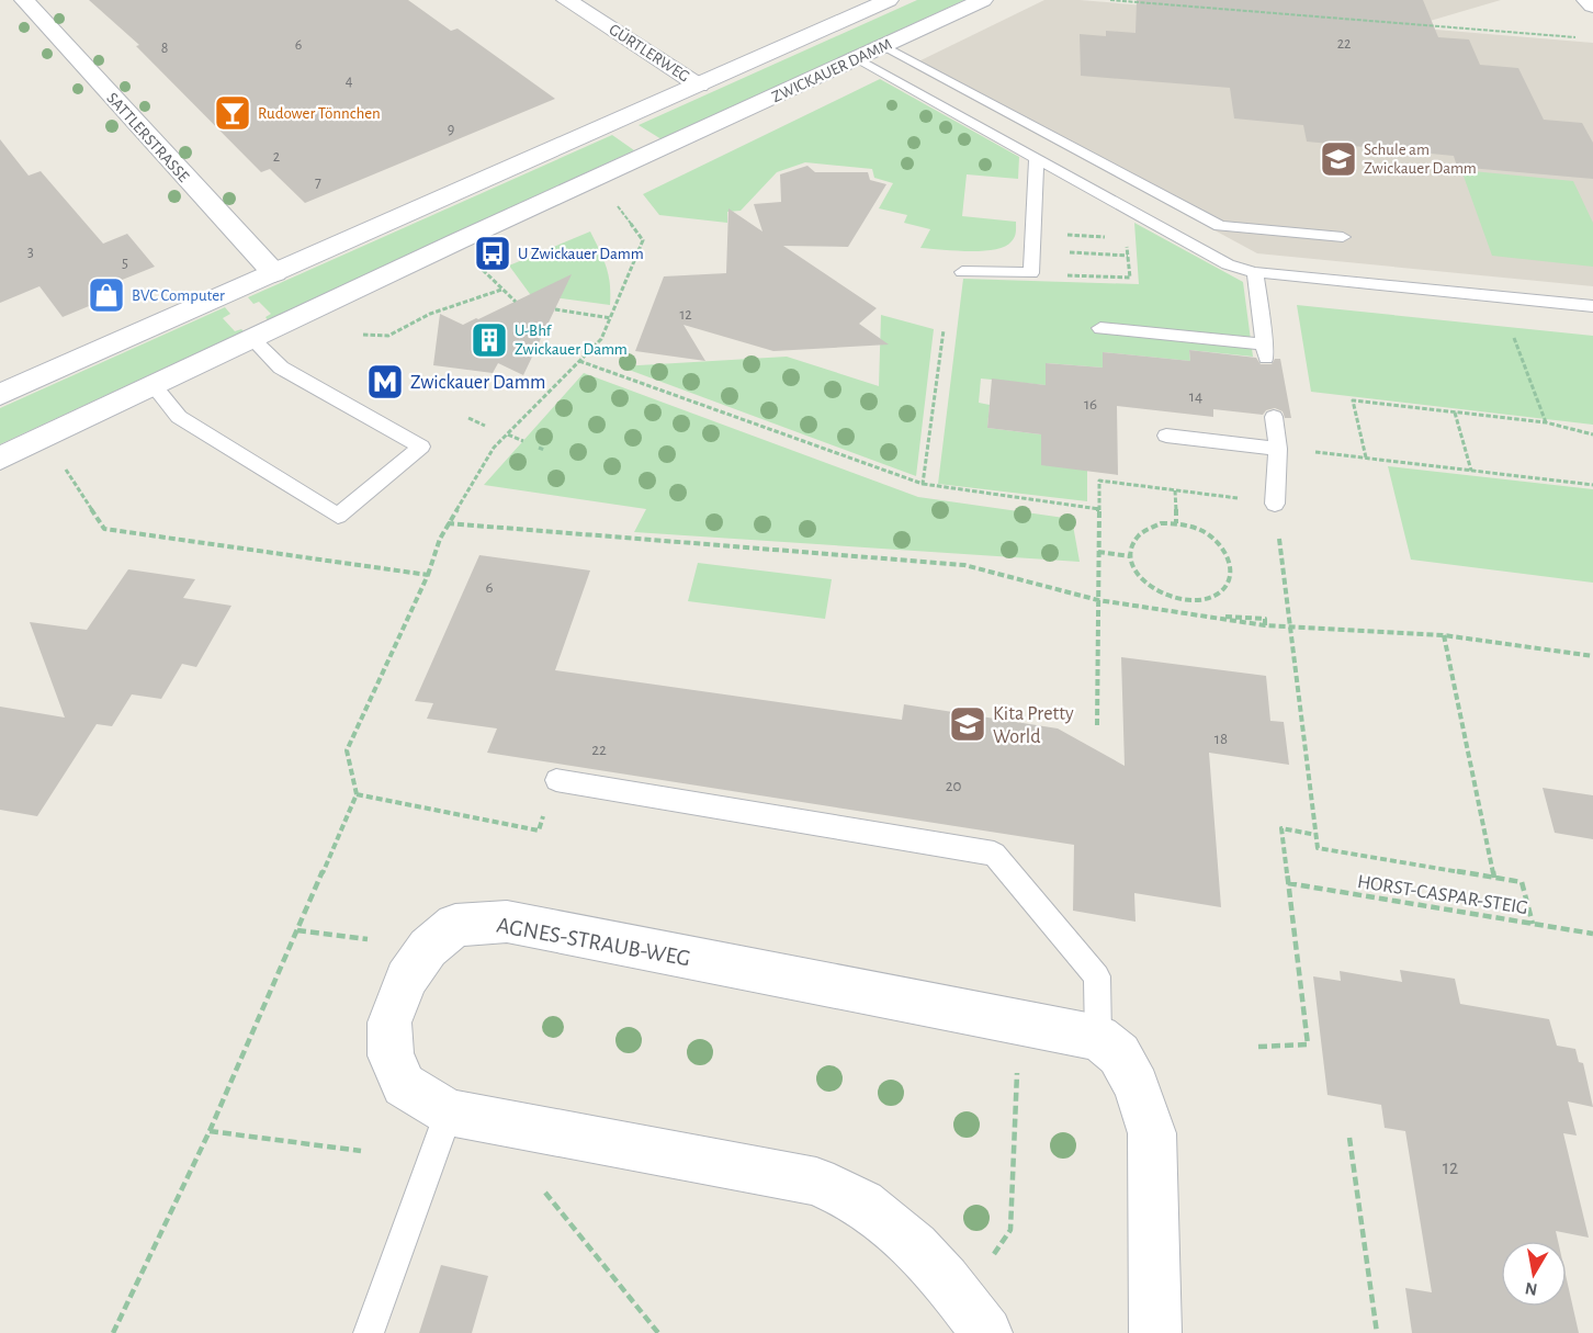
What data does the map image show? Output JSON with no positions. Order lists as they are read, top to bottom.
{
  "streets": {
    "street": [
      "GÜRTLERWEG",
      "ZWICKAUER DAMM",
      "SATTLERSTRASSE",
      "AGNES-STRAUB-WEG"
    ],
    "path": ["HORST-CASPAR-STEIG"]
  },
  "places": {
    "bar": ["Rudower Tönnchen"],
    "school or university": ["Schule am Zwickauer Damm", "Kita Pretty World"],
    "bus stop": ["U Zwickauer Damm"],
    "shop": ["BVC Computer"],
    "building": ["U-Bhf Zwickauer Damm"],
    "metro station": ["Zwickauer Damm"]
  },
  "house_numbers": [
    "22",
    "6",
    "8",
    "4",
    "9",
    "2",
    "7",
    "3",
    "5",
    "12",
    "14",
    "16",
    "6",
    "18",
    "22",
    "20",
    "12"
  ],
  "north": "bottom"
}
